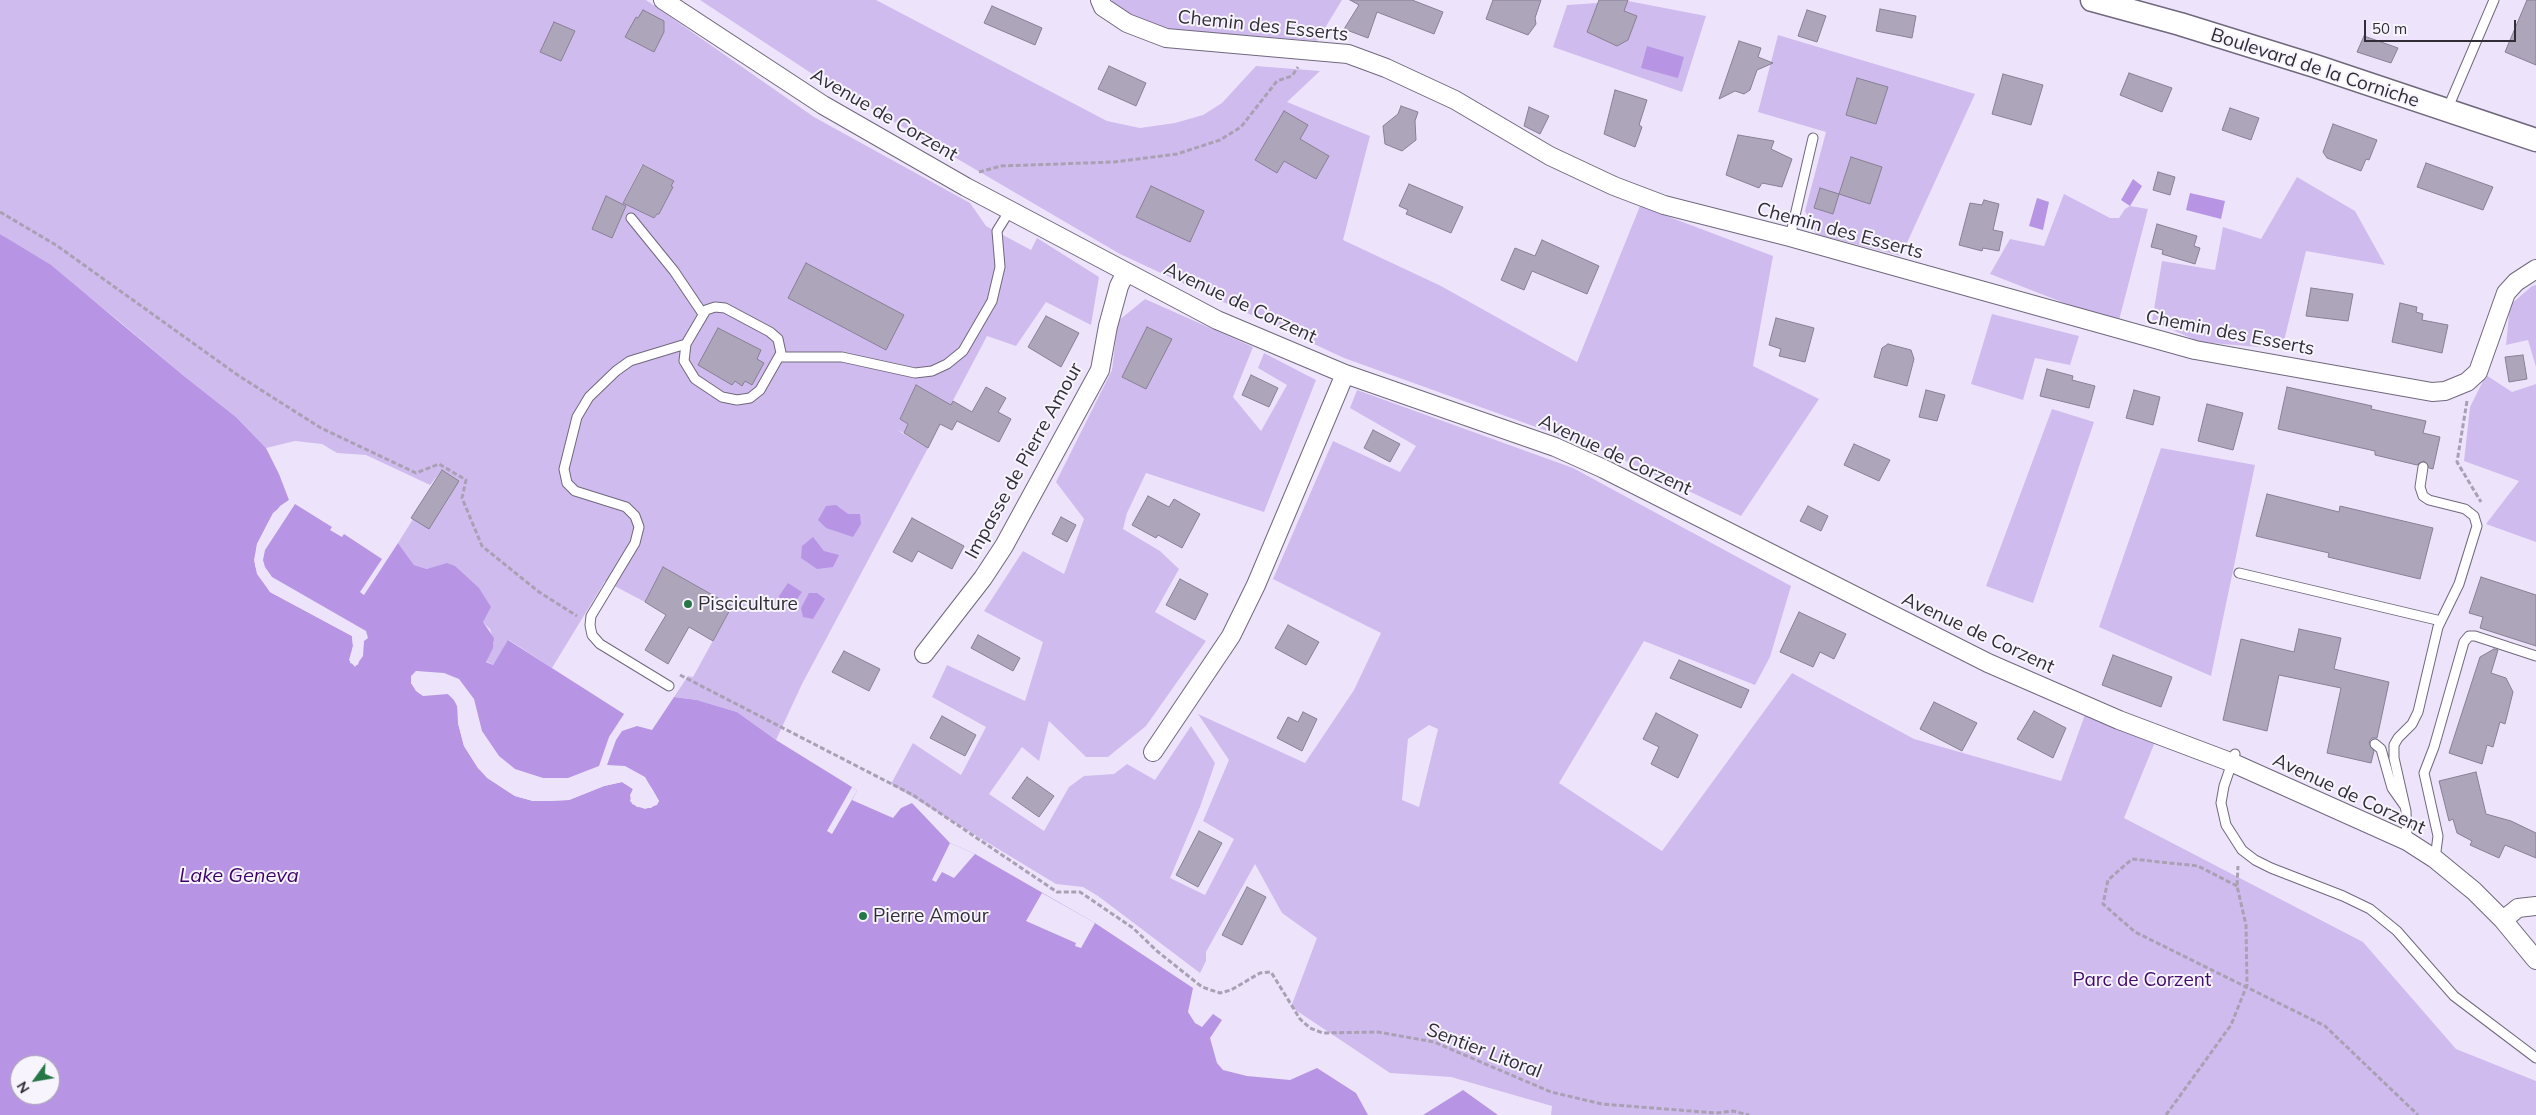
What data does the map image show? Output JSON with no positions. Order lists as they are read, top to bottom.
{
  "streets": {
    "street": [
      "Chemin des Esserts",
      "Boulevard de la Corniche",
      "Avenue de Corzent",
      "Impasse de Pierre Amour"
    ],
    "path": ["Sentier Litoral"]
  },
  "crossings": [
    ["Avenue de Corzent", "Impasse de Pierre Amour"]
  ],
  "water": ["Lake Geneva"],
  "parks": ["Parc de Corzent"],
  "places": ["Pisciculture", "Pierre Amour"],
  "scale_bar": "50 m",
  "north": "bottom left"
}
